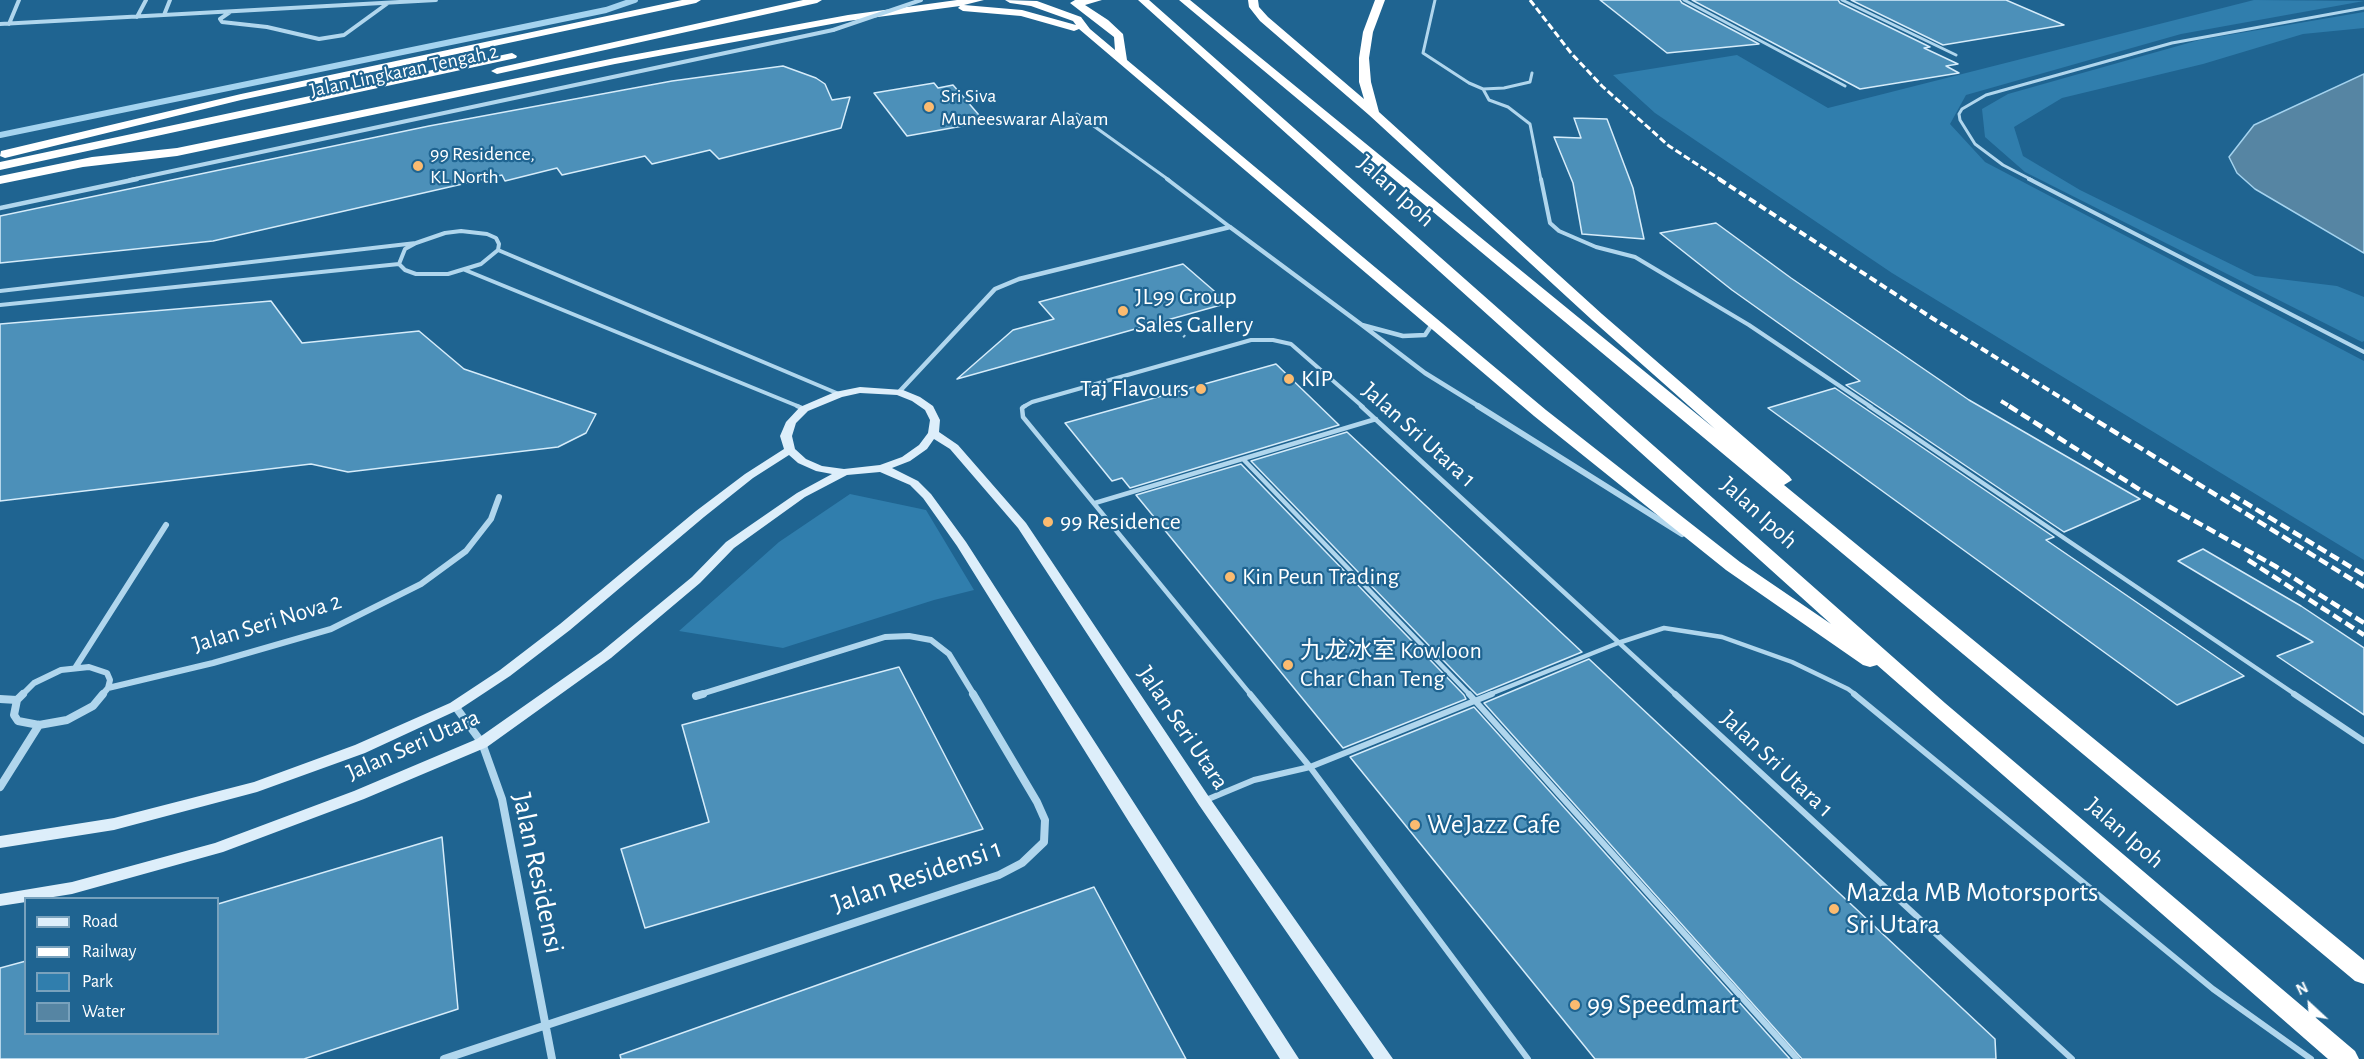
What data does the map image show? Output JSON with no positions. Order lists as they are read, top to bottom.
{
  "streets": {
    "highway": ["Jalan Lingkaran Tengah 2", "Jalan Ipoh"],
    "street": [
      "Jalan Seri Nova 2",
      "Jalan Seri Utara",
      "Jalan Residensi",
      "Jalan Residensi 1"
    ],
    "lane": ["Jalan Sri Utara 1"]
  },
  "crossings": [
    ["Jalan Seri Utara", "Jalan Residensi"],
    ["Jalan Residensi", "Jalan Residensi 1"]
  ],
  "places": [
    "Sri Siva Muneeswarar Alayam",
    "99 Residence, KL North",
    "JL99 Group Sales Gallery",
    "KIP",
    "Taj Flavours",
    "99 Residence",
    "Kin Peun Trading",
    "九龙冰室 Kowloon Char Chan Teng",
    "WeJazz Cafe",
    "Mazda MB Motorsports Sri Utara",
    "99 Speedmart"
  ],
  "legend": [
    "Road",
    "Railway",
    "Park",
    "Water"
  ],
  "north": "top left"
}
